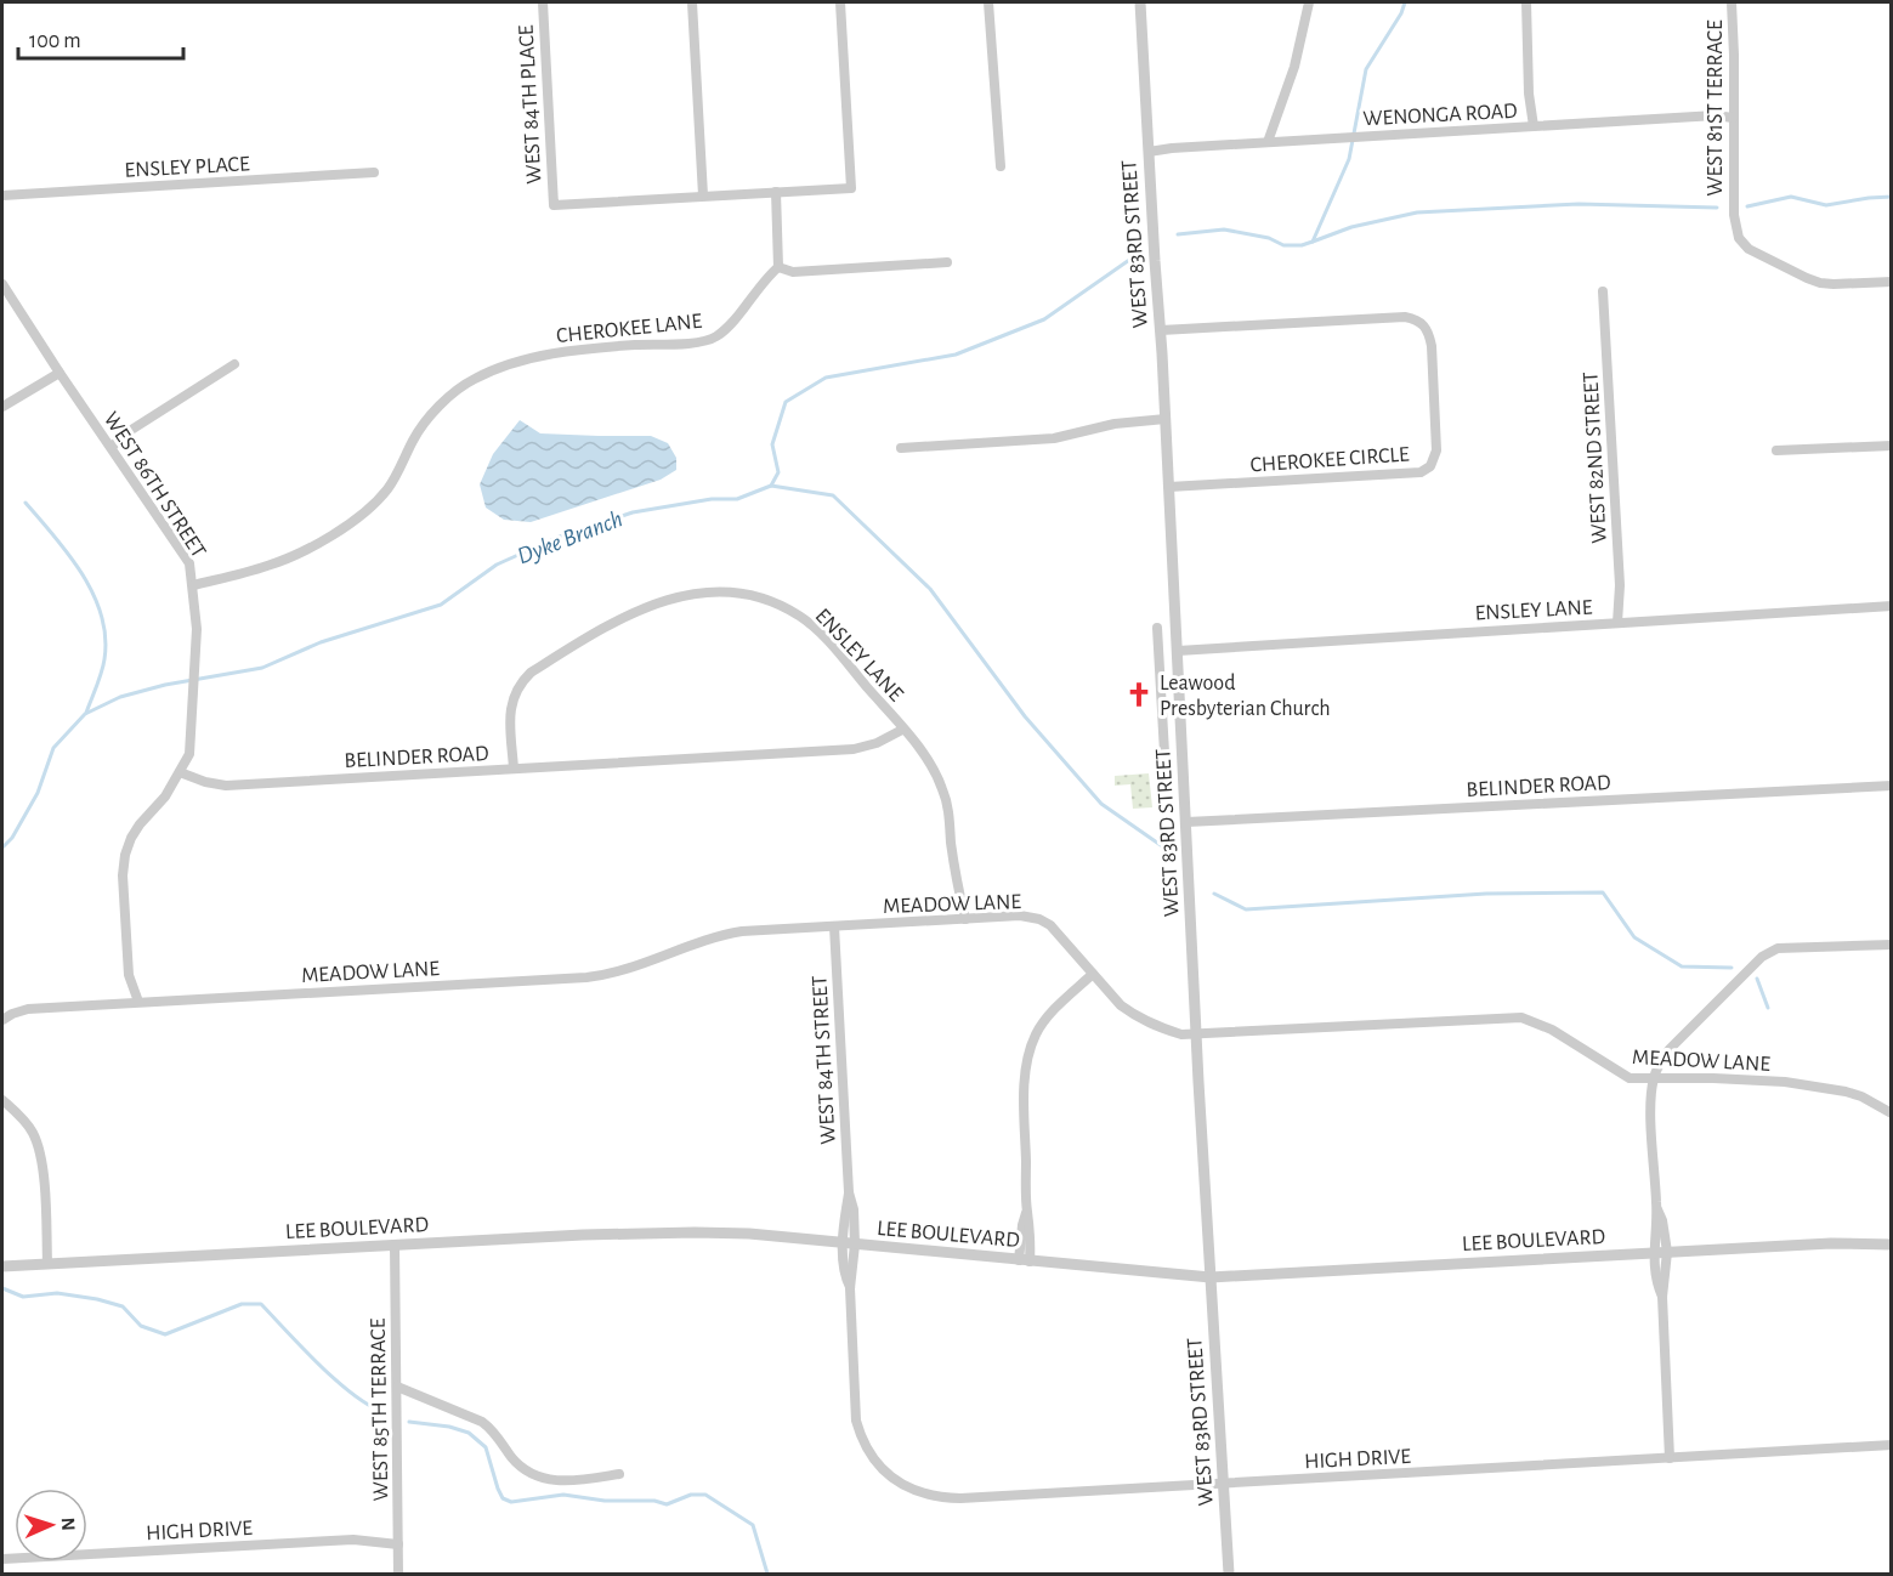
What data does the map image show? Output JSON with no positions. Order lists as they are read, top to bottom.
{
  "streets": {
    "street": [
      "WEST 84TH PLACE",
      "WEST 81ST TERRACE",
      "WENONGA ROAD",
      "ENSLEY PLACE",
      "WEST 83RD STREET",
      "CHEROKEE LANE",
      "WEST 82ND STREET",
      "CHEROKEE CIRCLE",
      "WEST 86TH STREET",
      "ENSLEY LANE",
      "BELINDER ROAD",
      "MEADOW LANE",
      "WEST 84TH STREET",
      "LEE BOULEVARD",
      "WEST 85TH TERRACE",
      "HIGH DRIVE"
    ]
  },
  "crossings": [
    ["WEST 81ST TERRACE", "WENONGA ROAD"],
    ["WENONGA ROAD", "WEST 83RD STREET"],
    ["WEST 83RD STREET", "CHEROKEE CIRCLE"],
    ["WEST 83RD STREET", "ENSLEY LANE"],
    ["WEST 83RD STREET", "BELINDER ROAD"],
    ["WEST 83RD STREET", "MEADOW LANE"],
    ["WEST 83RD STREET", "LEE BOULEVARD"],
    ["WEST 83RD STREET", "HIGH DRIVE"],
    ["CHEROKEE LANE", "WEST 86TH STREET"],
    ["WEST 82ND STREET", "ENSLEY LANE"],
    ["WEST 86TH STREET", "BELINDER ROAD"],
    ["ENSLEY LANE", "BELINDER ROAD"],
    ["ENSLEY LANE", "MEADOW LANE"],
    ["MEADOW LANE", "WEST 84TH STREET"],
    ["WEST 84TH STREET", "LEE BOULEVARD"],
    ["WEST 84TH STREET", "HIGH DRIVE"],
    ["LEE BOULEVARD", "WEST 85TH TERRACE"],
    ["WEST 85TH TERRACE", "HIGH DRIVE"]
  ],
  "water": ["Dyke Branch"],
  "places": {
    "church": ["Leawood Presbyterian Church"]
  },
  "scale_bar": "100 m",
  "north": "right"
}
